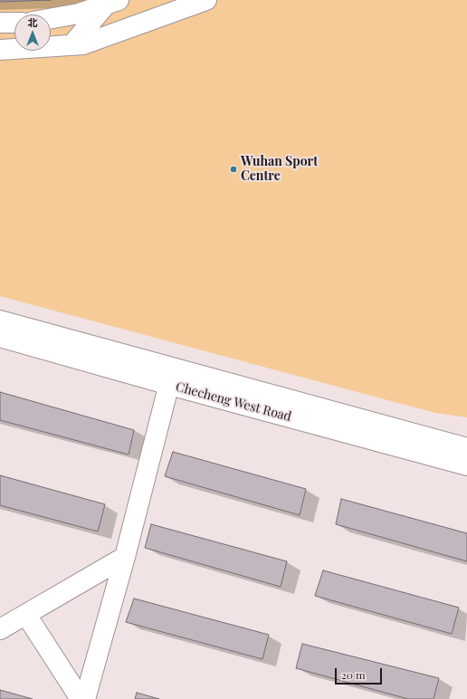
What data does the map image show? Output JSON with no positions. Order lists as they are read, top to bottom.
{
  "streets": {
    "main road": ["Checheng West Road"]
  },
  "places": ["Wuhan Sport Centre"],
  "scale_bar": "20 m",
  "north": "top"
}
